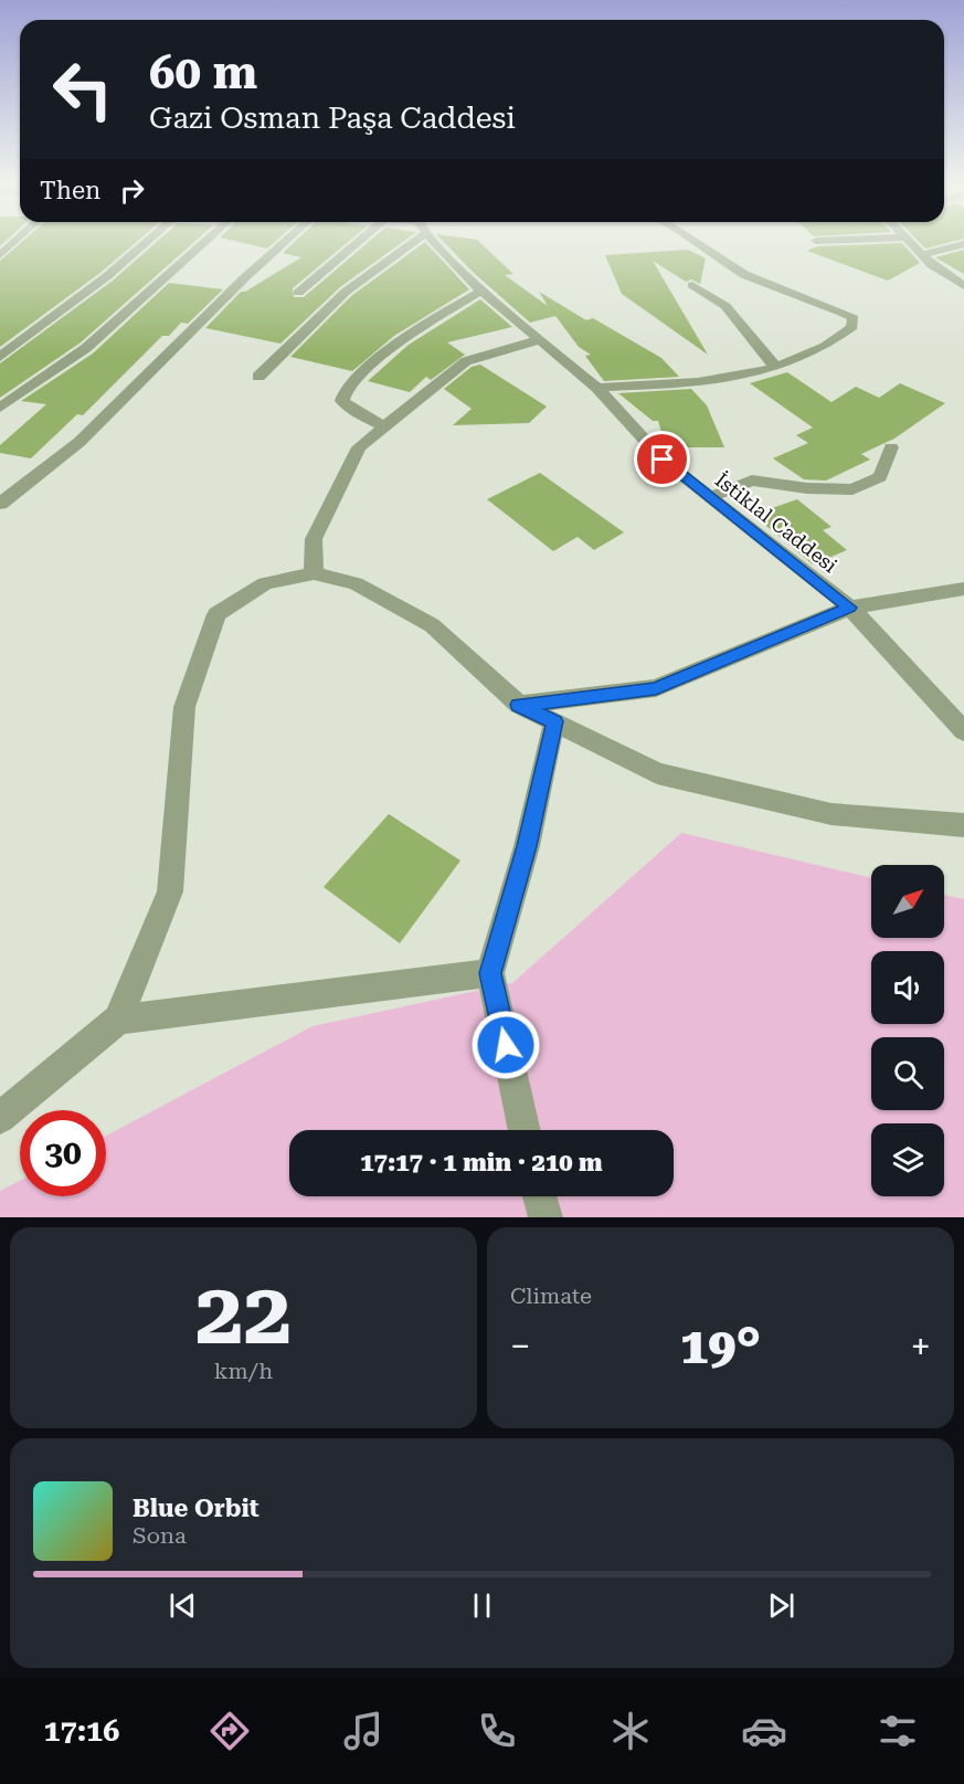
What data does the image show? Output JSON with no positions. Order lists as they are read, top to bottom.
{
  "streets": {
    "street": ["İstiklal Caddesi"]
  },
  "north": "top right",
  "page": {
    "turn": ["60 m", "Gazi Osman Paşa Caddesi"],
    "then": "Then",
    "limit": "30",
    "trip": "17:17 · 1 min · 210 m",
    "tile": [
      ["22", "km/h"],
      "Climate"
    ],
    "heat": ["−", "19°", "+"],
    "song": ["Blue Orbit", "Sona"],
    "tabs": "17:16"
  }
}
